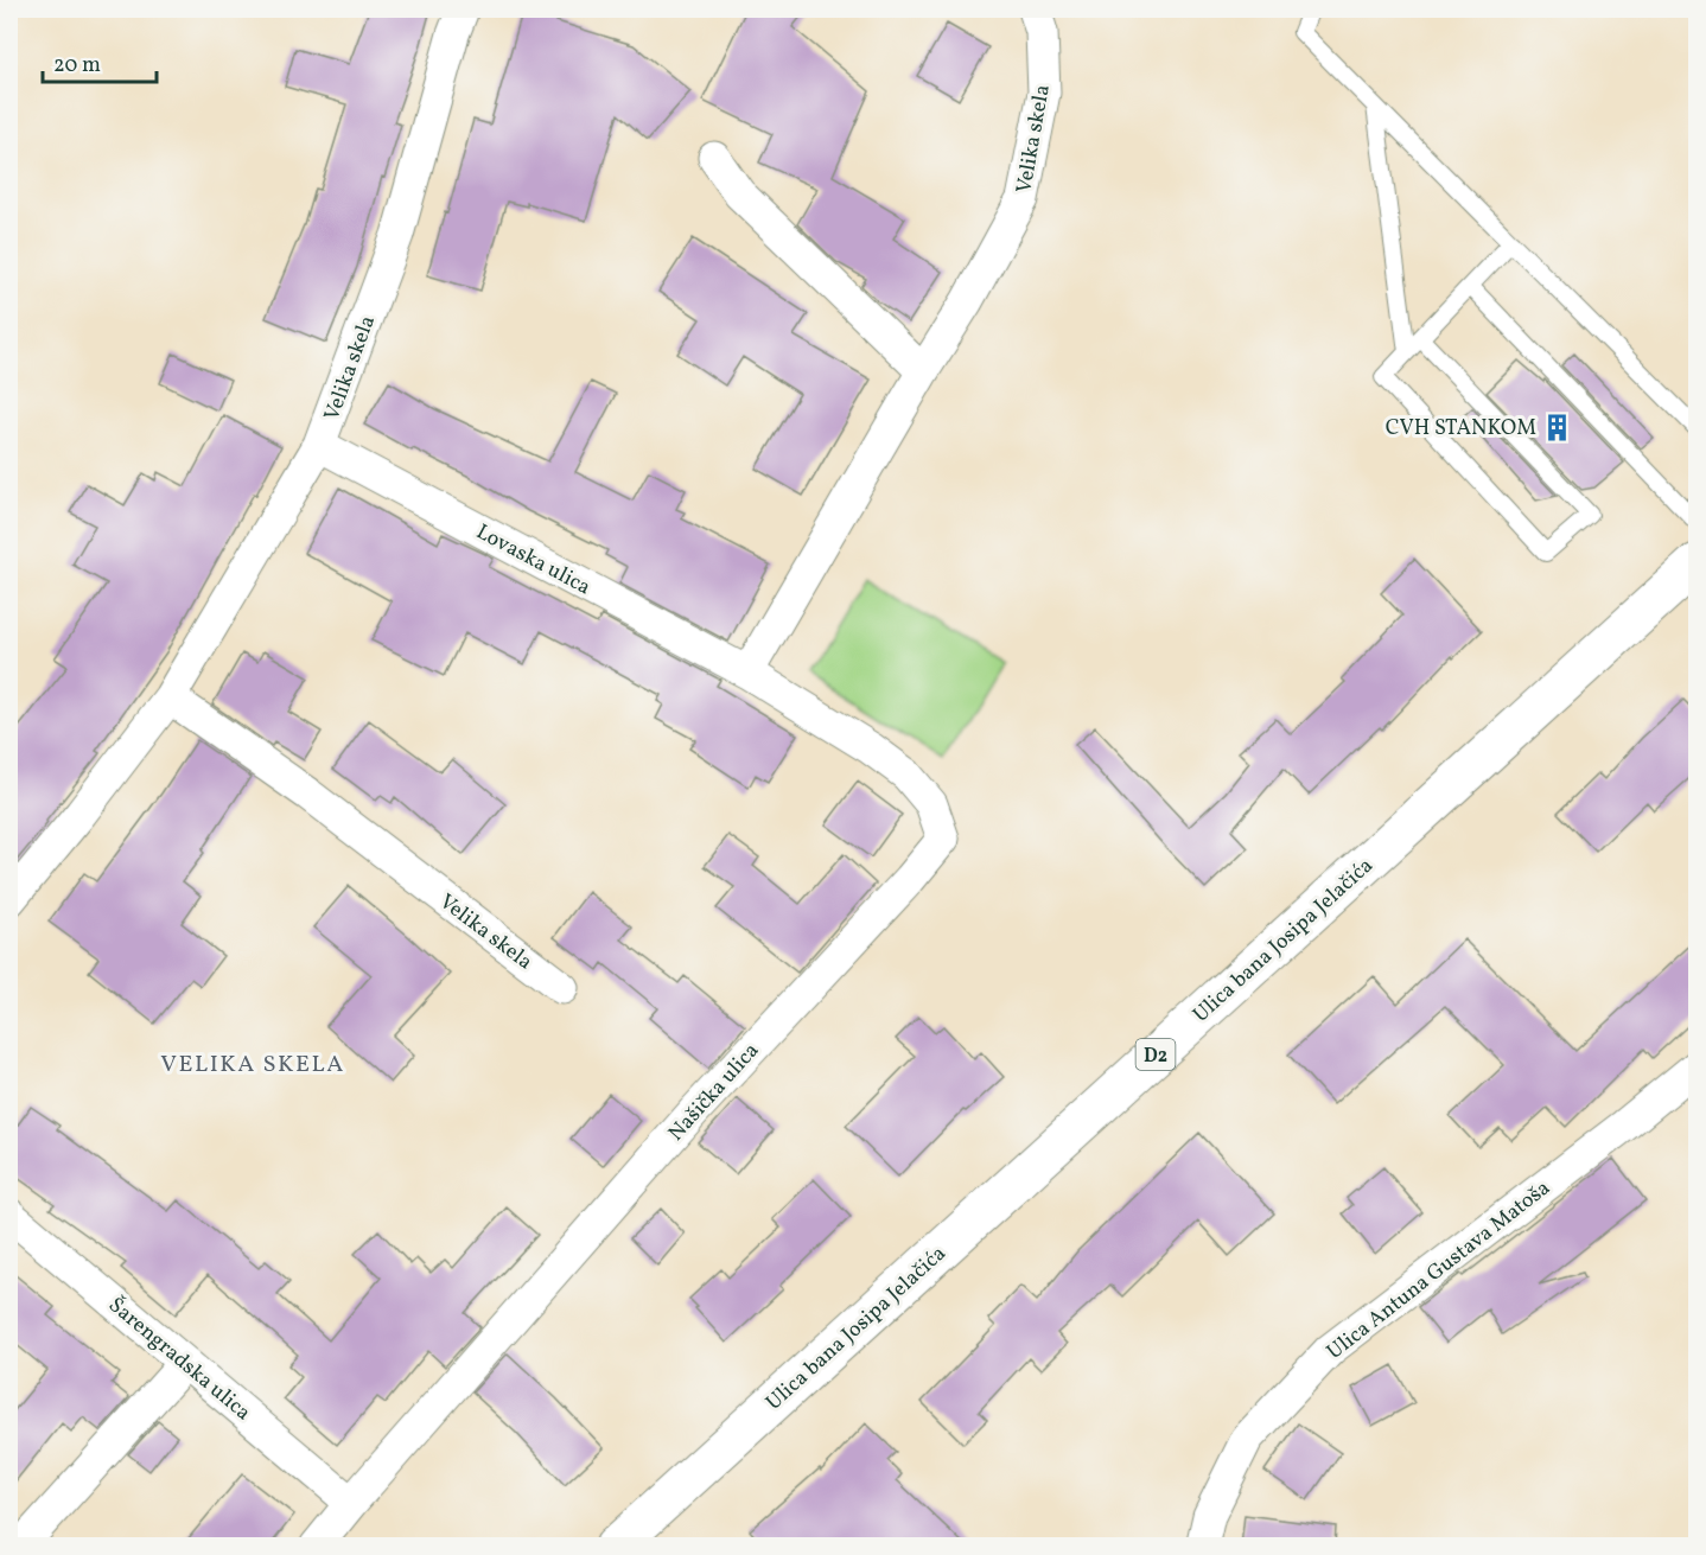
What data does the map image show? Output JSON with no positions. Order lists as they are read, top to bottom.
{
  "streets": {
    "main road": ["Ulica bana Josipa Jelačića", "D2"],
    "street": [
      "Velika skela",
      "Lovaska ulica",
      "Našička ulica",
      "Ulica Antuna Gustava Matoša",
      "Šarengradska ulica"
    ]
  },
  "crossings": [
    ["Velika skela", "Lovaska ulica"],
    ["Velika skela", "Našička ulica"],
    ["Lovaska ulica", "Našička ulica"],
    ["Našička ulica", "Šarengradska ulica"]
  ],
  "districts": ["VELIKA SKELA"],
  "places": {
    "building": ["CVH STANKOM"]
  },
  "scale_bar": "20 m"
}
